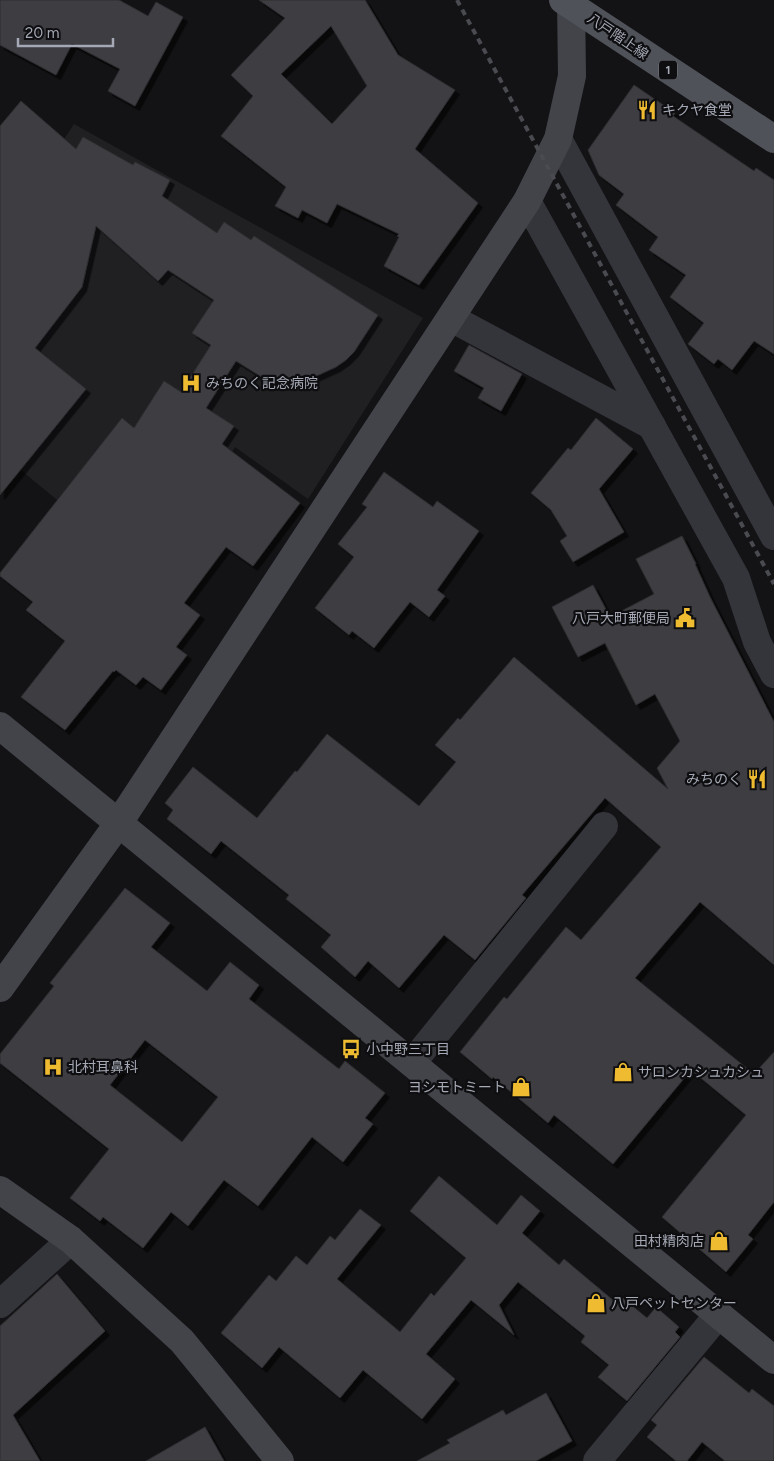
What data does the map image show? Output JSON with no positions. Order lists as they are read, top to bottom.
{
  "streets": {
    "main road": ["八戸階上線", "1"]
  },
  "places": {
    "restaurant": ["キクヤ食堂", "みちのく"],
    "hospital": ["みちのく記念病院", "北村耳鼻科"],
    "public building": ["八戸大町郵便局"],
    "bus stop": ["小中野三丁目"],
    "shop": [
      "サロンカシュカシュ",
      "ヨシモトミート",
      "田村精肉店",
      "八戸ペットセンター"
    ]
  },
  "scale_bar": "20 m"
}
